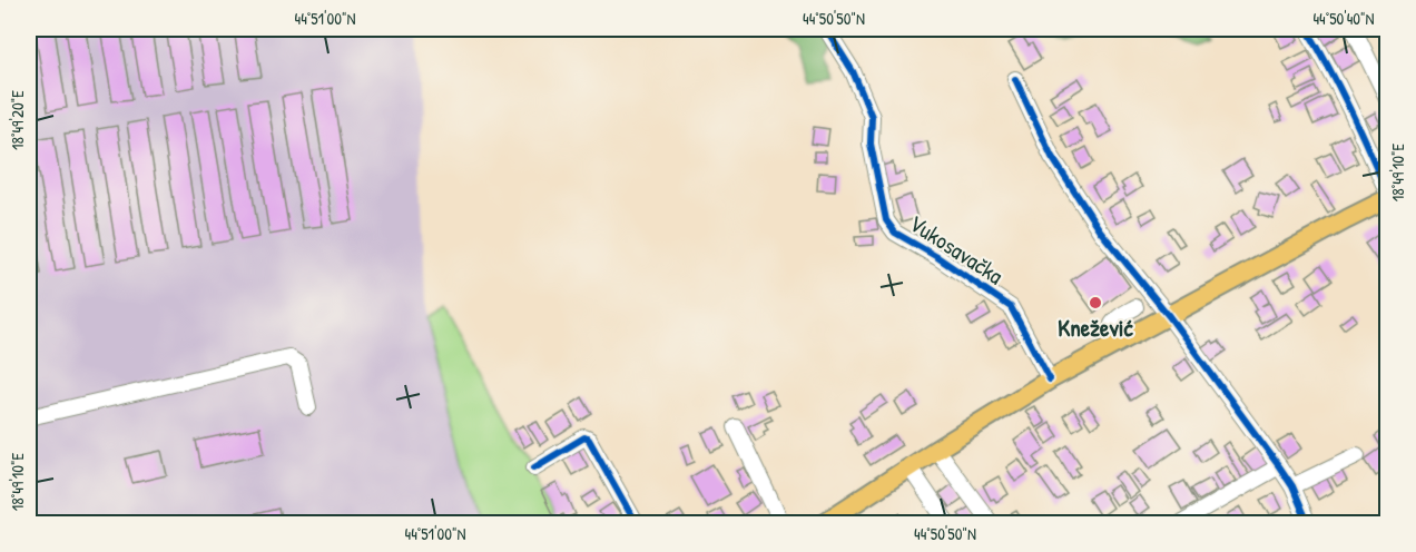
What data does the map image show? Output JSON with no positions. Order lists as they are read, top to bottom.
{
  "streets": {
    "street": ["Vukosavačka"]
  },
  "places": ["Knežević"],
  "coordinates": [
    "44°51'00\"N",
    "44°50'50\"N",
    "44°50'40\"N",
    "18°49'20\"E",
    "18°49'10\"E"
  ]
}
